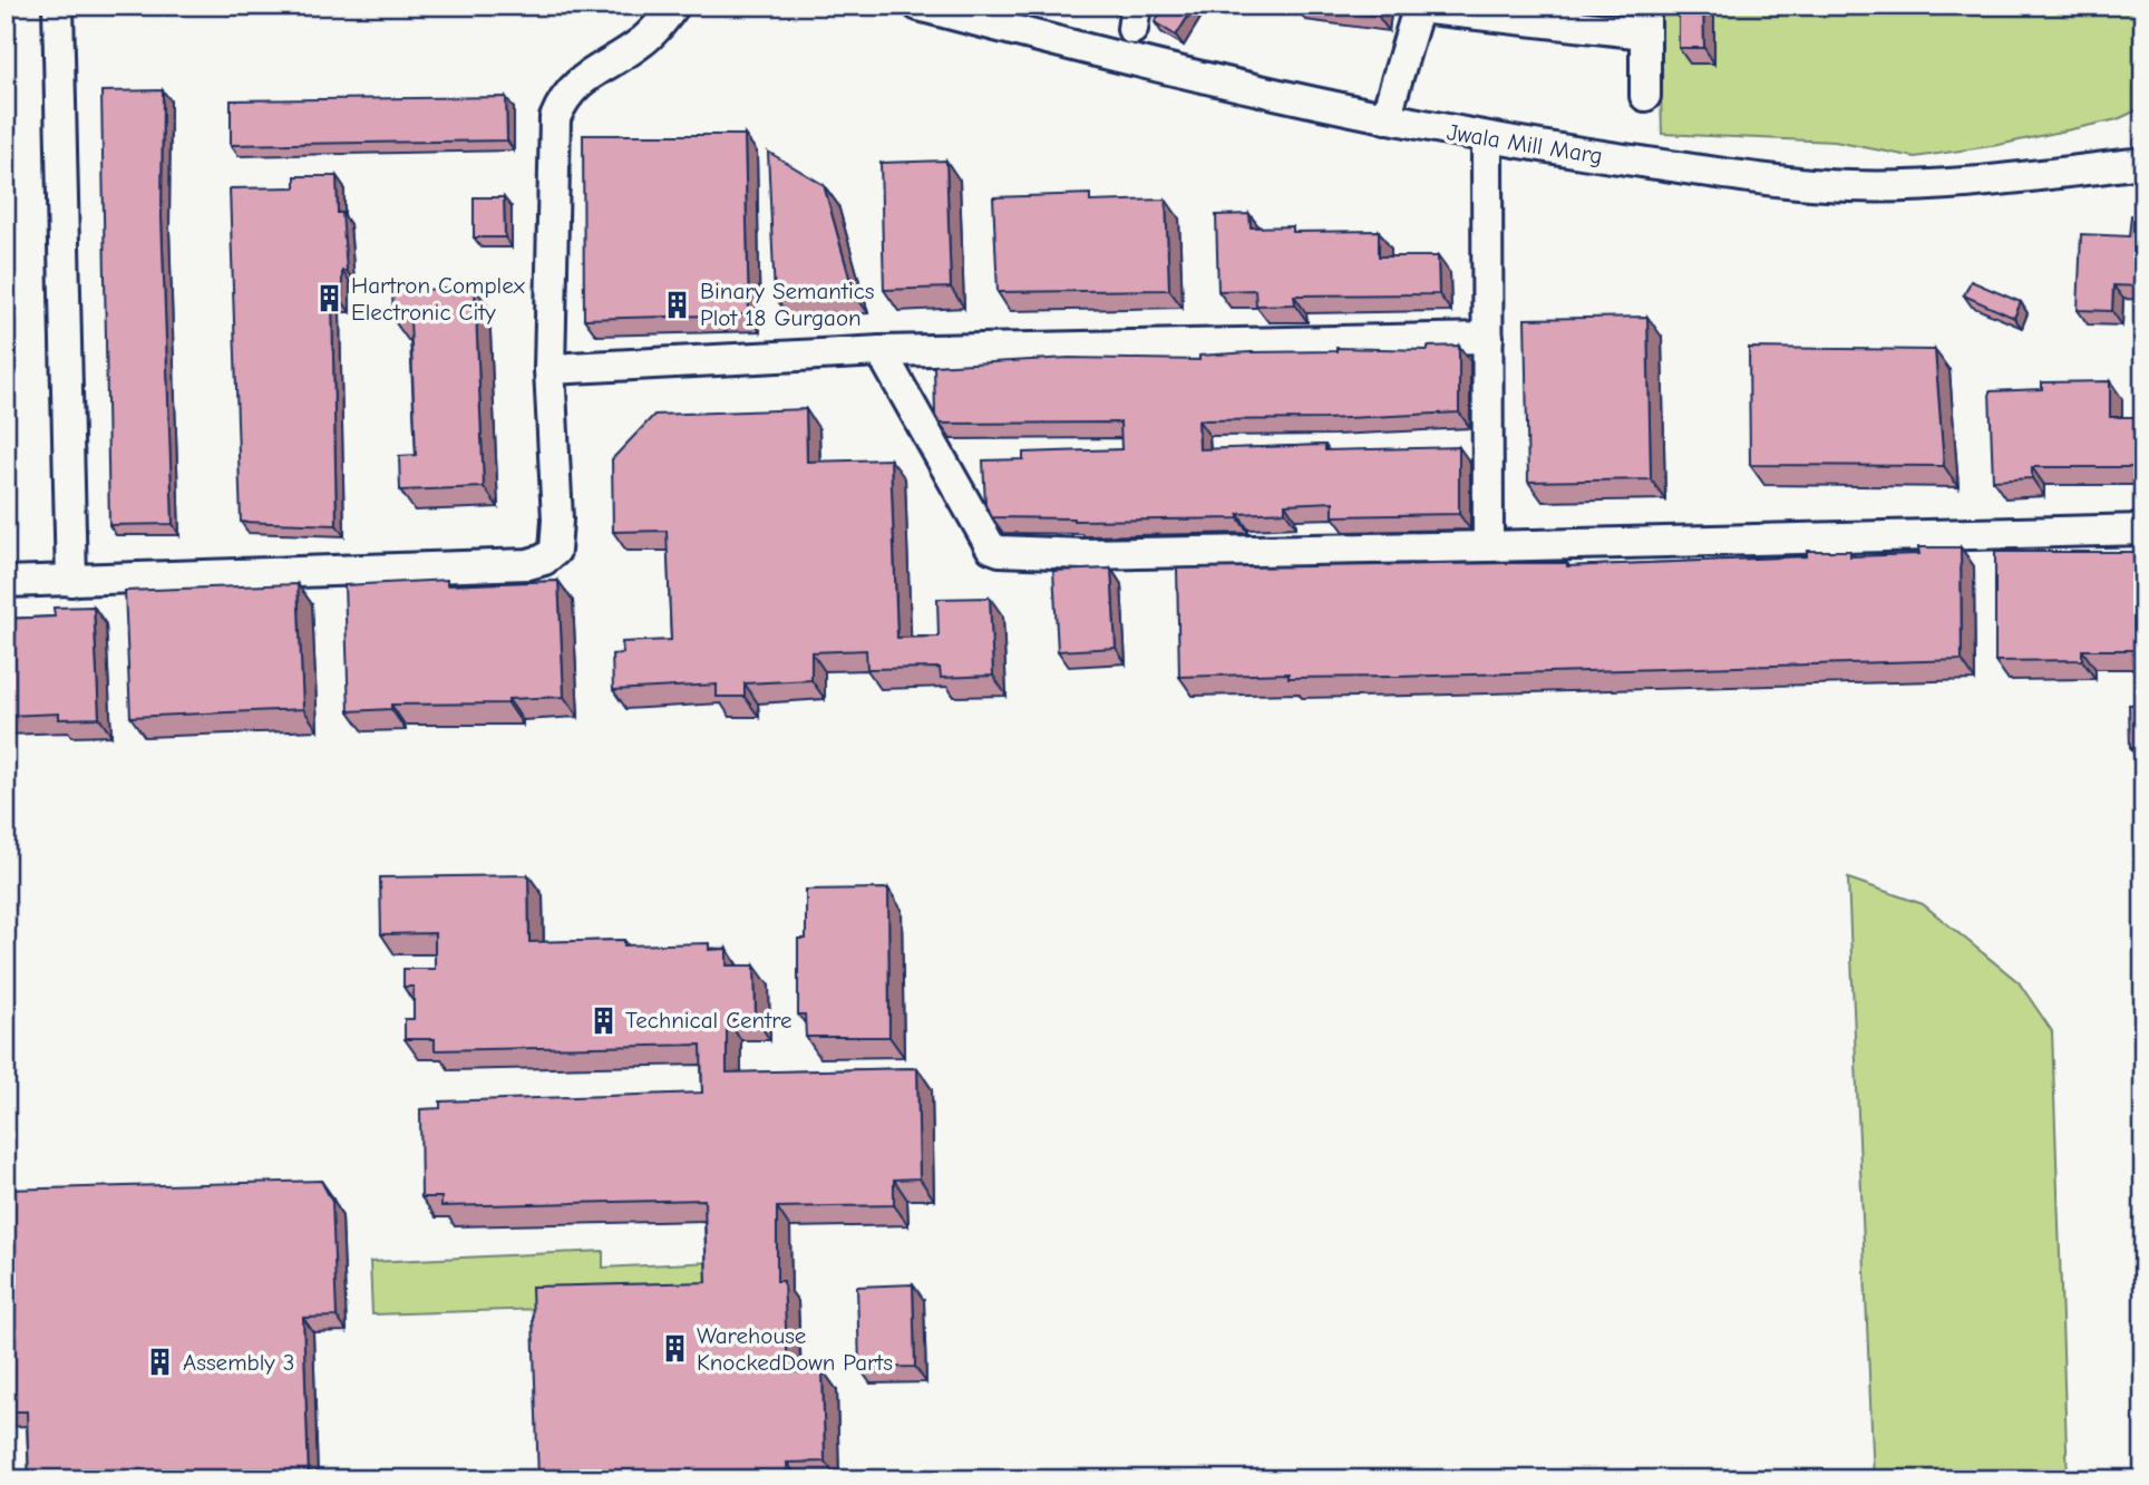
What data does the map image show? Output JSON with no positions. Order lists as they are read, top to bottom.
{
  "streets": {
    "street": ["Jwala Mill Marg"]
  },
  "places": {
    "building": [
      "Hartron Complex Electronic City",
      "Binary Semantics Plot 18 Gurgaon",
      "Technical Centre",
      "Warehouse KnockedDown Parts",
      "Assembly 3"
    ]
  }
}
